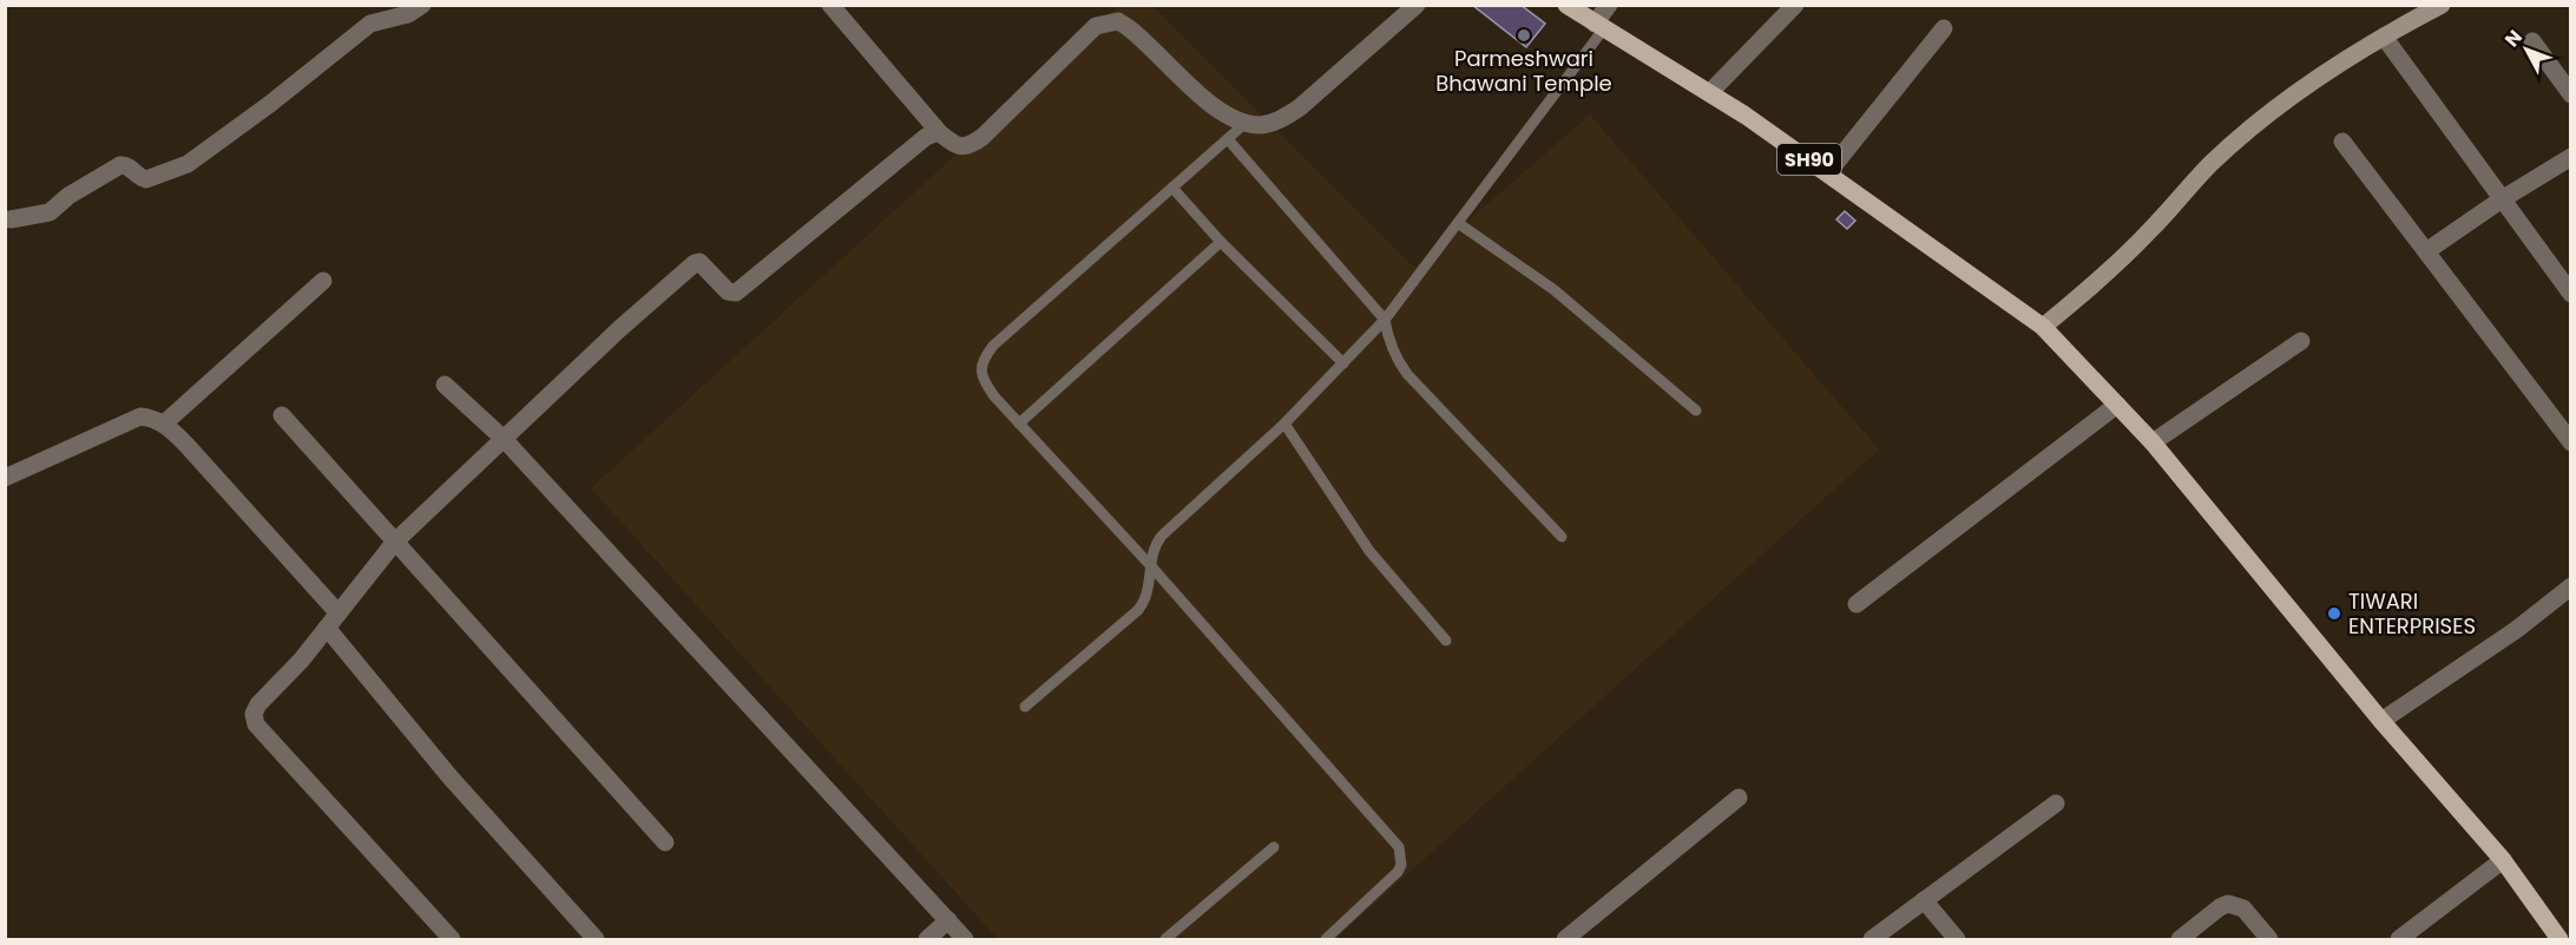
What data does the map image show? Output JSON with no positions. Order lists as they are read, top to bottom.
{
  "streets": {
    "main road": ["SH90"]
  },
  "places": ["Parmeshwari Bhawani Temple", "TIWARI ENTERPRISES"],
  "north": "top left"
}
